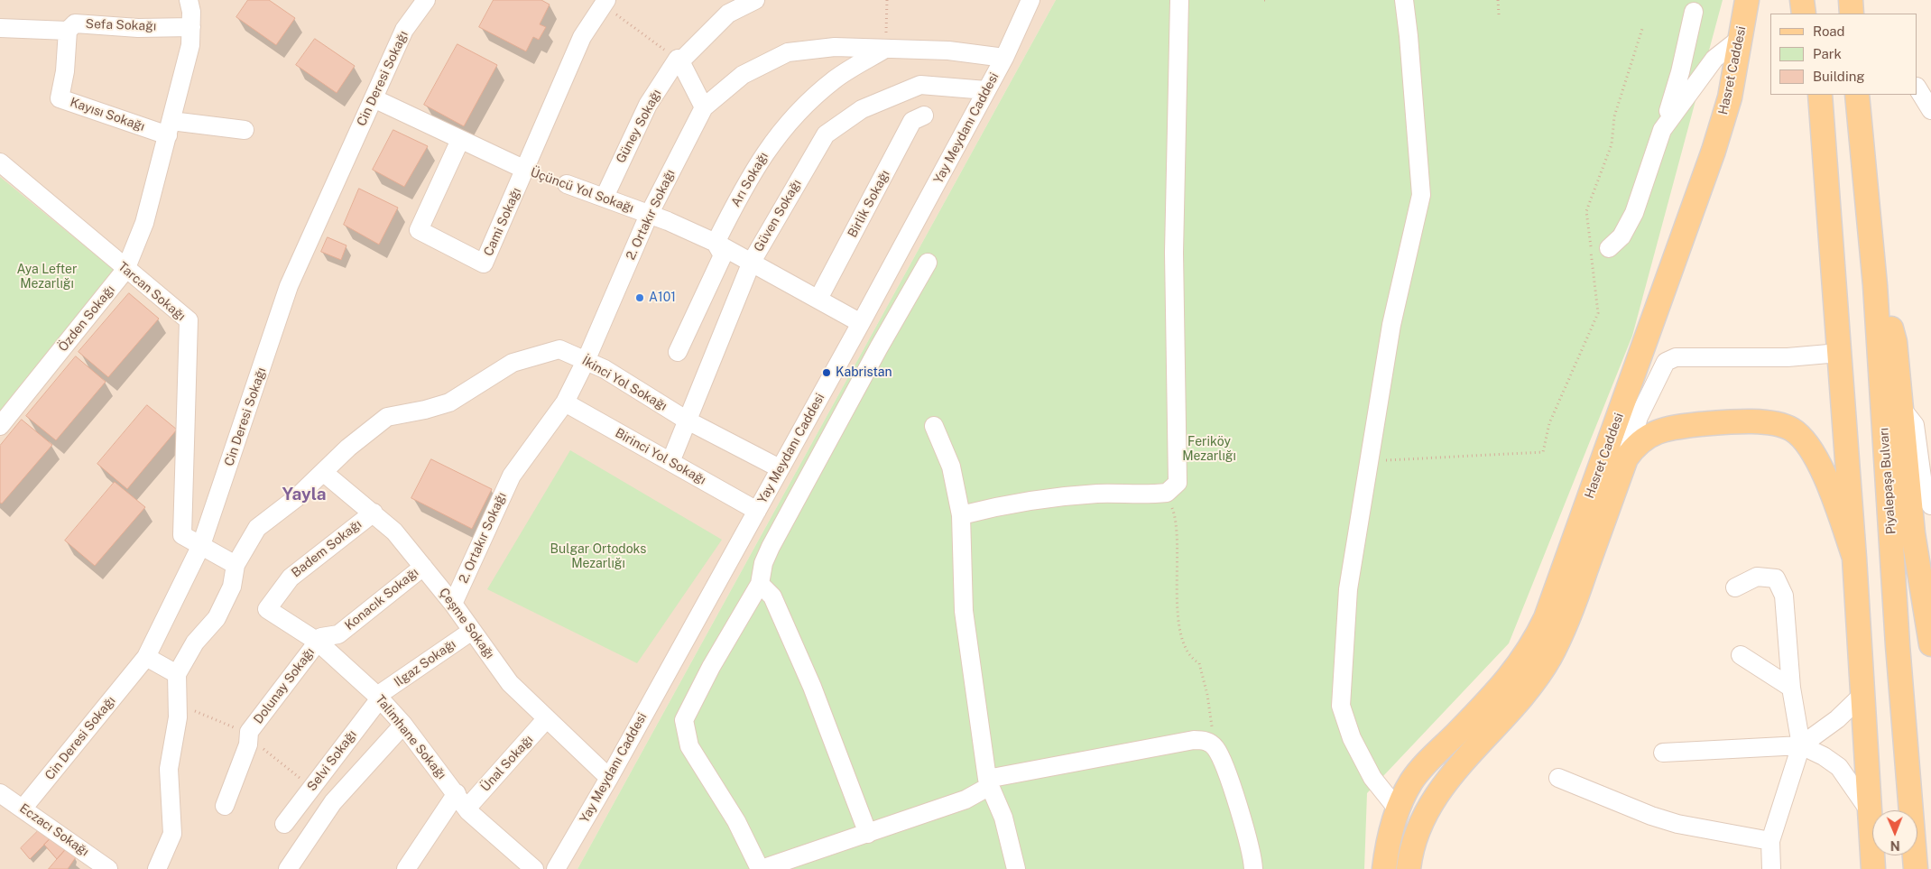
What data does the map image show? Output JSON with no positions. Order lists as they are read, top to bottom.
{
  "streets": {
    "main road": ["Hasret Caddesi", "Piyalepaşa Bulvarı"],
    "street": [
      "Sefa Sokağı",
      "Cin Deresi Sokağı",
      "Kayısı Sokağı",
      "Güney Sokağı",
      "Yay Meydanı Caddesi",
      "Arı Sokağı",
      "Üçüncü Yol Sokağı",
      "Birlik Sokağı",
      "2. Ortakır Sokağı",
      "Güven Sokağı",
      "Cami Sokağı",
      "Tarcan Sokağı",
      "Özden Sokağı",
      "İkinci Yol Sokağı",
      "Birinci Yol Sokağı",
      "Badem Sokağı",
      "Konacık Sokağı",
      "Çeşme Sokağı",
      "Ilgaz Sokağı",
      "Dolunay Sokağı",
      "Talimhane Sokağı",
      "Selvi Sokağı",
      "Ünal Sokağı",
      "Eczacı Sokağı"
    ]
  },
  "crossings": [
    ["Sefa Sokağı", "Kayısı Sokağı"],
    ["Sefa Sokağı", "Özden Sokağı"],
    ["Cin Deresi Sokağı", "Üçüncü Yol Sokağı"],
    ["Cin Deresi Sokağı", "Tarcan Sokağı"],
    ["Cin Deresi Sokağı", "Eczacı Sokağı"],
    ["Kayısı Sokağı", "Özden Sokağı"],
    ["Güney Sokağı", "Üçüncü Yol Sokağı"],
    ["Yay Meydanı Caddesi", "Üçüncü Yol Sokağı"],
    ["Yay Meydanı Caddesi", "2. Ortakır Sokağı"],
    ["Yay Meydanı Caddesi", "Güven Sokağı"],
    ["Yay Meydanı Caddesi", "İkinci Yol Sokağı"],
    ["Yay Meydanı Caddesi", "Birinci Yol Sokağı"],
    ["Yay Meydanı Caddesi", "Çeşme Sokağı"],
    ["Arı Sokağı", "Üçüncü Yol Sokağı"],
    ["Arı Sokağı", "2. Ortakır Sokağı"],
    ["Üçüncü Yol Sokağı", "Birlik Sokağı"],
    ["Üçüncü Yol Sokağı", "2. Ortakır Sokağı"],
    ["Üçüncü Yol Sokağı", "Güven Sokağı"],
    ["Üçüncü Yol Sokağı", "Cami Sokağı"],
    ["2. Ortakır Sokağı", "İkinci Yol Sokağı"],
    ["2. Ortakır Sokağı", "Birinci Yol Sokağı"],
    ["2. Ortakır Sokağı", "Çeşme Sokağı"],
    ["Güven Sokağı", "İkinci Yol Sokağı"],
    ["Güven Sokağı", "Birinci Yol Sokağı"],
    ["Tarcan Sokağı", "Özden Sokağı"],
    ["İkinci Yol Sokağı", "Çeşme Sokağı"],
    ["Badem Sokağı", "Çeşme Sokağı"],
    ["Badem Sokağı", "Talimhane Sokağı"],
    ["Konacık Sokağı", "Çeşme Sokağı"],
    ["Konacık Sokağı", "Dolunay Sokağı"],
    ["Konacık Sokağı", "Talimhane Sokağı"],
    ["Çeşme Sokağı", "Ilgaz Sokağı"],
    ["Çeşme Sokağı", "Ünal Sokağı"],
    ["Ilgaz Sokağı", "Talimhane Sokağı"],
    ["Ilgaz Sokağı", "Selvi Sokağı"],
    ["Dolunay Sokağı", "Talimhane Sokağı"],
    ["Talimhane Sokağı", "Selvi Sokağı"],
    ["Talimhane Sokağı", "Ünal Sokağı"]
  ],
  "districts": ["Yayla"],
  "parks": ["Aya Lefter Mezarlığı", "Feriköy Mezarlığı", "Bulgar Ortodoks Mezarlığı"],
  "places": ["A101", "Kabristan"],
  "legend": ["Road", "Park", "Building"],
  "north": "bottom"
}
